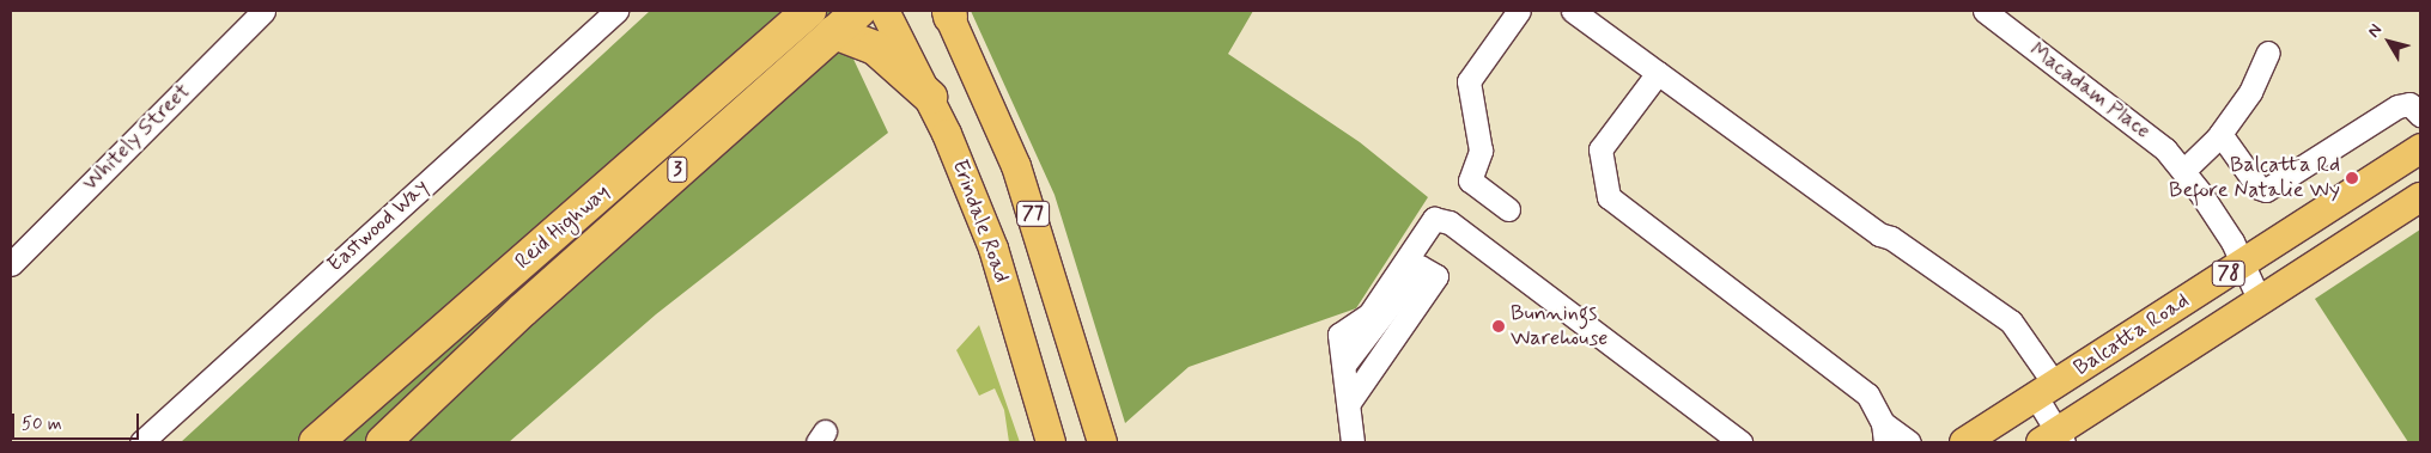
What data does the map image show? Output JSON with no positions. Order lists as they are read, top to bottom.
{
  "streets": {
    "highway": ["3", "Reid Highway"],
    "main road": [
      "77",
      "Erindale Road",
      "78",
      "Balcatta Road"
    ],
    "street": ["Macadam Place", "Whitely Street", "Eastwood Way"]
  },
  "crossings": [
    ["Macadam Place", "Balcatta Road"]
  ],
  "places": ["Balcatta Rd Before Natalie Wy", "Bunnings Warehouse"],
  "scale_bar": "50 m",
  "north": "top left"
}
